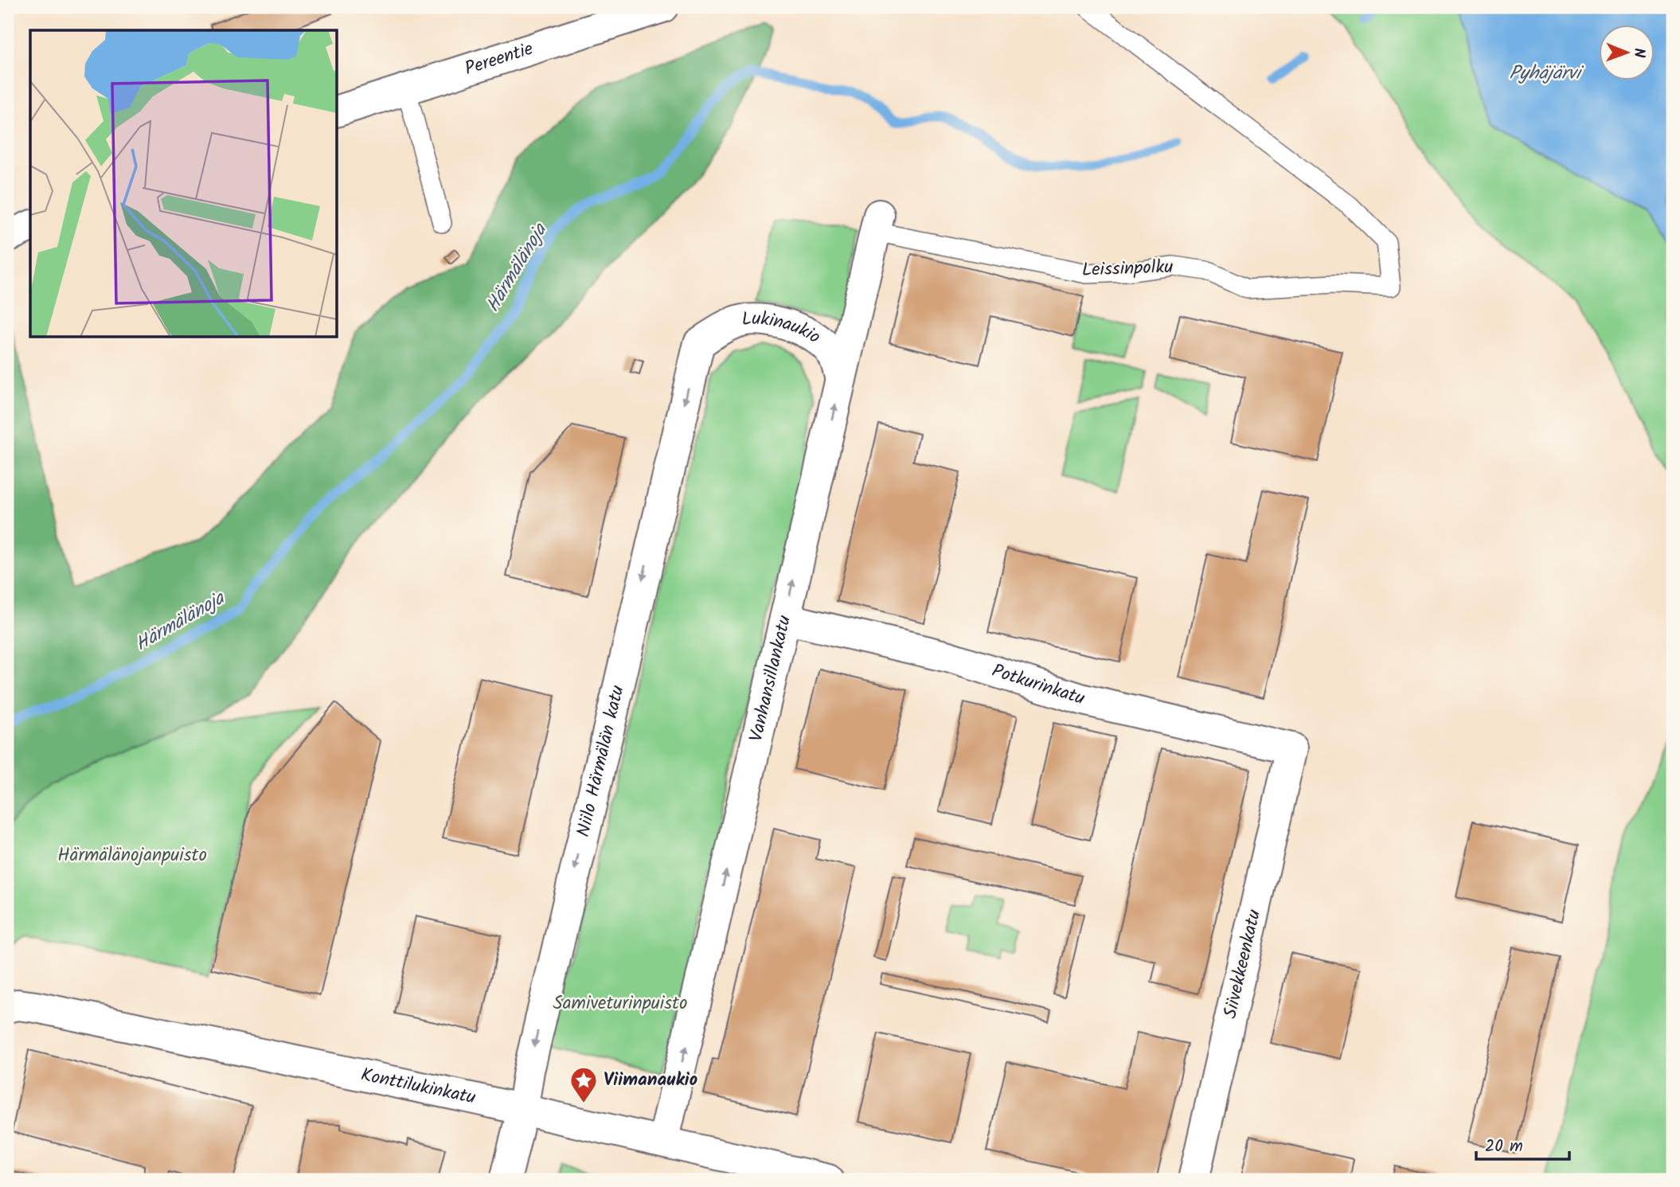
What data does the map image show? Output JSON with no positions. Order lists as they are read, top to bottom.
{
  "streets": {
    "street": [
      "Pereentie",
      "Lukinaukio",
      "Vanhansillankatu",
      "Potkurinkatu",
      "Niilo Härmälän katu",
      "Siivekkeenkatu",
      "Konttilukinkatu"
    ],
    "lane": ["Leissinpolku"]
  },
  "crossings": [
    ["Leissinpolku", "Vanhansillankatu"],
    ["Lukinaukio", "Vanhansillankatu"],
    ["Lukinaukio", "Niilo Härmälän katu"],
    ["Vanhansillankatu", "Potkurinkatu"],
    ["Vanhansillankatu", "Konttilukinkatu"],
    ["Potkurinkatu", "Siivekkeenkatu"],
    ["Niilo Härmälän katu", "Konttilukinkatu"]
  ],
  "one_way": ["Vanhansillankatu", "Niilo Härmälän katu"],
  "water": ["Pyhäjärvi", "Härmälänoja"],
  "parks": ["Härmälänojanpuisto", "Samiveturinpuisto"],
  "places": {
    "place": ["Viimanaukio"]
  },
  "scale_bar": "20 m",
  "north": "right"
}
